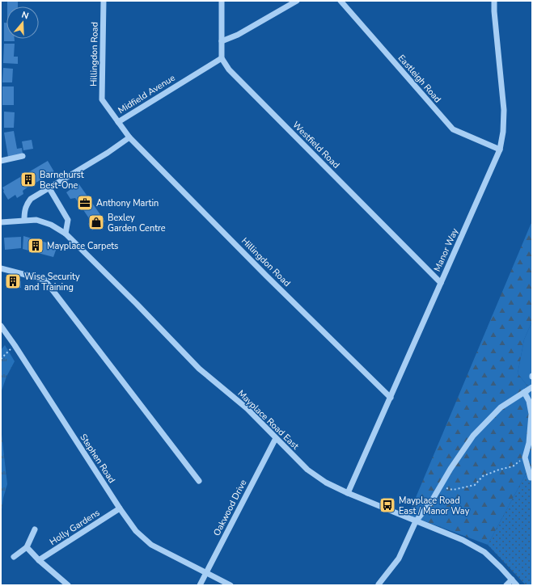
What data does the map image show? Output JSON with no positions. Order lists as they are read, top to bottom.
{
  "streets": {
    "street": [
      "Hillingdon Road",
      "Eastleigh Road",
      "Midfield Avenue",
      "Westfield Road",
      "Manor Way",
      "Mayplace Road East",
      "Stephen Road",
      "Oakwood Drive",
      "Holly Gardens"
    ]
  },
  "crossings": [
    ["Hillingdon Road", "Midfield Avenue"],
    ["Hillingdon Road", "Manor Way"],
    ["Eastleigh Road", "Manor Way"],
    ["Midfield Avenue", "Westfield Road"],
    ["Westfield Road", "Manor Way"],
    ["Manor Way", "Mayplace Road East"],
    ["Mayplace Road East", "Oakwood Drive"],
    ["Stephen Road", "Oakwood Drive"],
    ["Stephen Road", "Holly Gardens"]
  ],
  "places": {
    "building": ["Barnehurst Best-One", "Mayplace Carpets", "Wise Security and Training"],
    "office": ["Anthony Martin"],
    "shop": ["Bexley Garden Centre"],
    "bus stop": ["Mayplace Road East / Manor Way"]
  },
  "north": "top"
}
